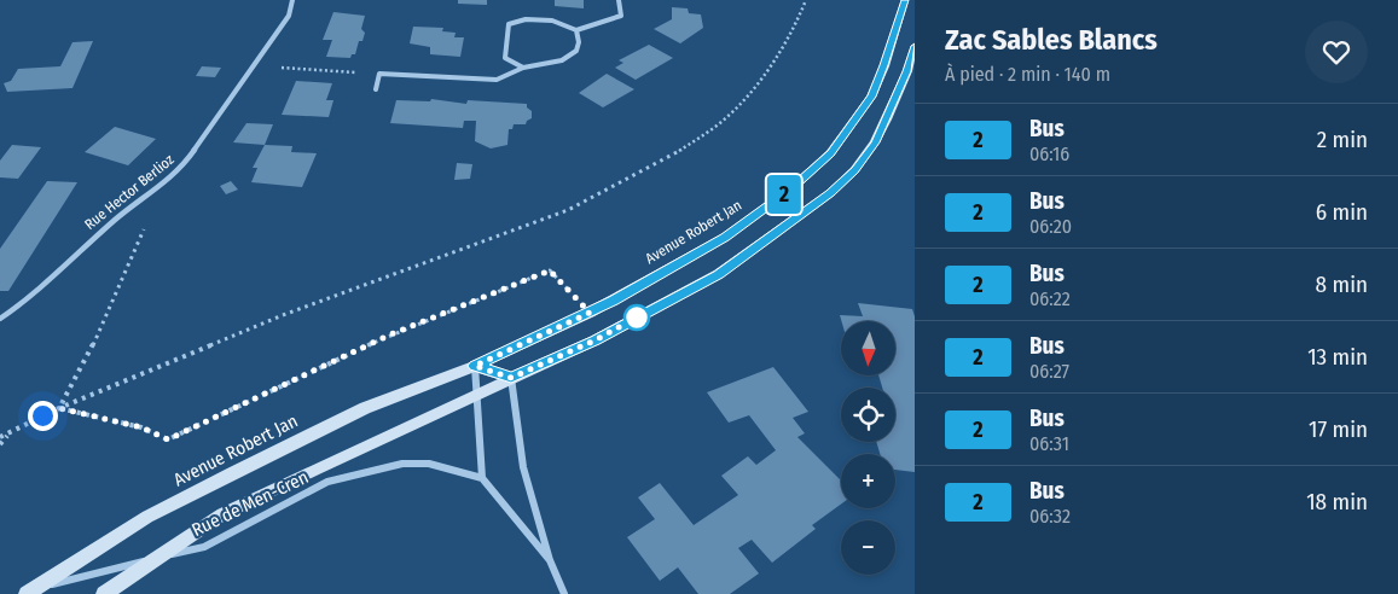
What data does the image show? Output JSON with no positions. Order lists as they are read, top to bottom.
{
  "streets": {
    "main road": ["Avenue Robert Jan"],
    "street": ["Rue Hector Berlioz", "Rue de Men-Cren"]
  },
  "crossings": [
    ["Avenue Robert Jan", "Rue de Men-Cren"]
  ],
  "lines": ["bus line 2"],
  "north": "bottom",
  "page": {
    "on_map": "2",
    "heading": ["Zac Sables Blancs", "À pied · 2 min · 140 m"],
    "list": [
      {
        "mark": "2",
        "name": "Bus",
        "note": "06:16",
        "value": "2 min"
      },
      {
        "mark": "2",
        "name": "Bus",
        "note": "06:20",
        "value": "6 min"
      },
      {
        "mark": "2",
        "name": "Bus",
        "note": "06:22",
        "value": "8 min"
      },
      {
        "mark": "2",
        "name": "Bus",
        "note": "06:27",
        "value": "13 min"
      },
      {
        "mark": "2",
        "name": "Bus",
        "note": "06:31",
        "value": "17 min"
      },
      {
        "mark": "2",
        "name": "Bus",
        "note": "06:32",
        "value": "18 min"
      }
    ],
    "map_buttons": ["+", "−"]
  }
}
